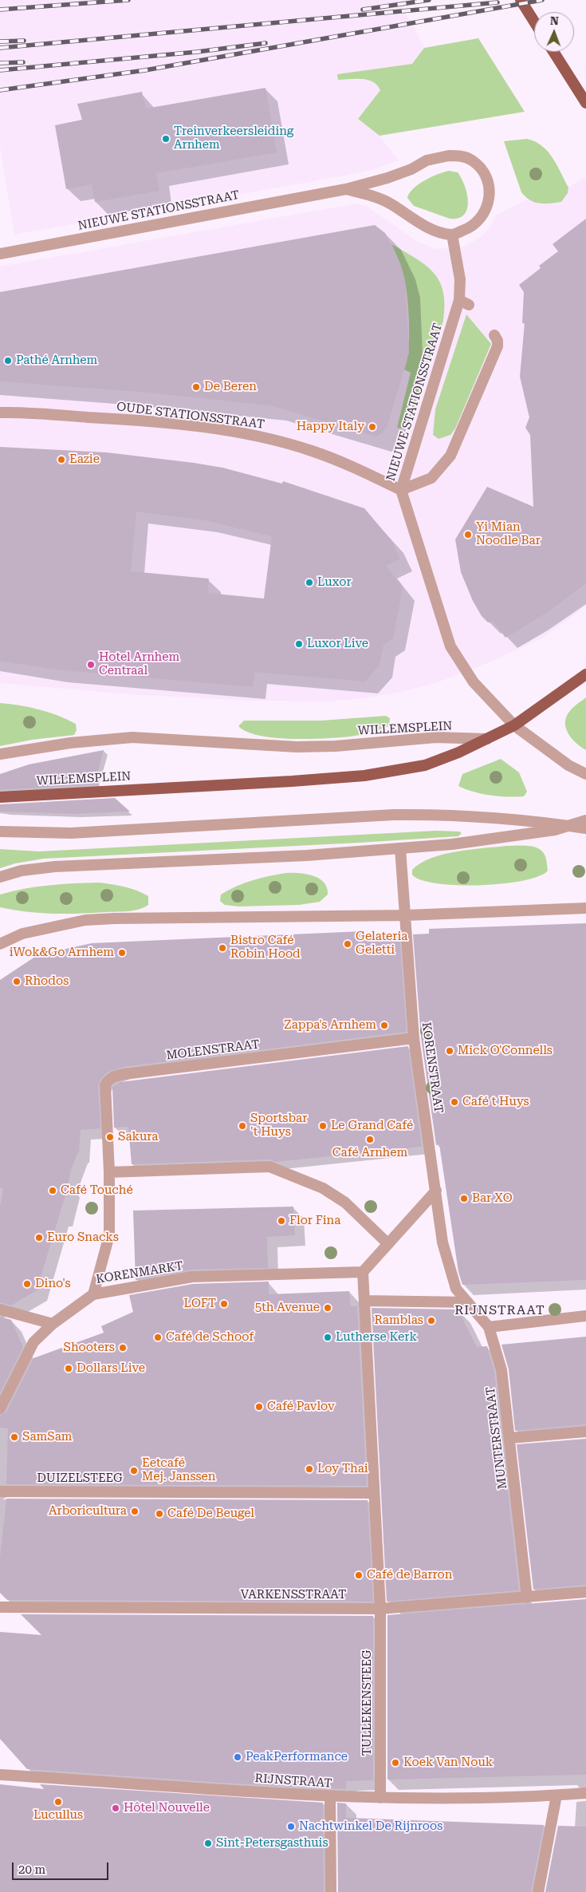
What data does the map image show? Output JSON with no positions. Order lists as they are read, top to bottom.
{
  "streets": {
    "main road": ["WILLEMSPLEIN"],
    "street": [
      "NIEUWE STATIONSSTRAAT",
      "OUDE STATIONSSTRAAT",
      "MOLENSTRAAT",
      "KORENSTRAAT",
      "KORENMARKT",
      "MUNTERSTRAAT",
      "DUIZELSTEEG",
      "VARKENSSTRAAT",
      "TULLEKENSTEEG",
      "RIJNSTRAAT"
    ]
  },
  "crossings": [
    ["NIEUWE STATIONSSTRAAT", "OUDE STATIONSSTRAAT"],
    ["MOLENSTRAAT", "KORENSTRAAT"],
    ["MOLENSTRAAT", "KORENMARKT"],
    ["KORENSTRAAT", "MUNTERSTRAAT"],
    ["KORENMARKT", "TULLEKENSTEEG"],
    ["MUNTERSTRAAT", "VARKENSSTRAAT"],
    ["DUIZELSTEEG", "TULLEKENSTEEG"],
    ["VARKENSSTRAAT", "TULLEKENSTEEG"],
    ["TULLEKENSTEEG", "RIJNSTRAAT"]
  ],
  "districts": ["RIJNSTRAAT"],
  "places": [
    "Treinverkeersleiding Arnhem",
    "Pathé Arnhem",
    "De Beren",
    "Happy Italy",
    "Eazie",
    "Yi Mian Noodle Bar",
    "Luxor",
    "Luxor Live",
    "Hotel Arnhem Centraal",
    "Gelateria Geletti",
    "Bistro Café Robin Hood",
    "iWok&Go Arnhem",
    "Rhodos",
    "Zappa's Arnhem",
    "Mick O'Connells",
    "Café t Huys",
    "Sportsbar 't Huys",
    "Le Grand Café",
    "Sakura",
    "Café Arnhem",
    "Café Touché",
    "Bar XO",
    "Flor Fina",
    "Euro Snacks",
    "Dino's",
    "LOFT",
    "5th Avenue",
    "Ramblas",
    "Café de Schoof",
    "Lutherse Kerk",
    "Shooters",
    "Dollars Live",
    "Café Pavlov",
    "SamSam",
    "Loy Thai",
    "Eetcafé Mej. Janssen",
    "Arboricultura",
    "Café De Beugel",
    "Café de Barron",
    "PeakPerformance",
    "Koek Van Nouk",
    "Lucullus",
    "Hôtel Nouvelle",
    "Nachtwinkel De Rijnroos",
    "Sint-Petersgasthuis"
  ],
  "scale_bar": "20 m",
  "north": "top"
}
